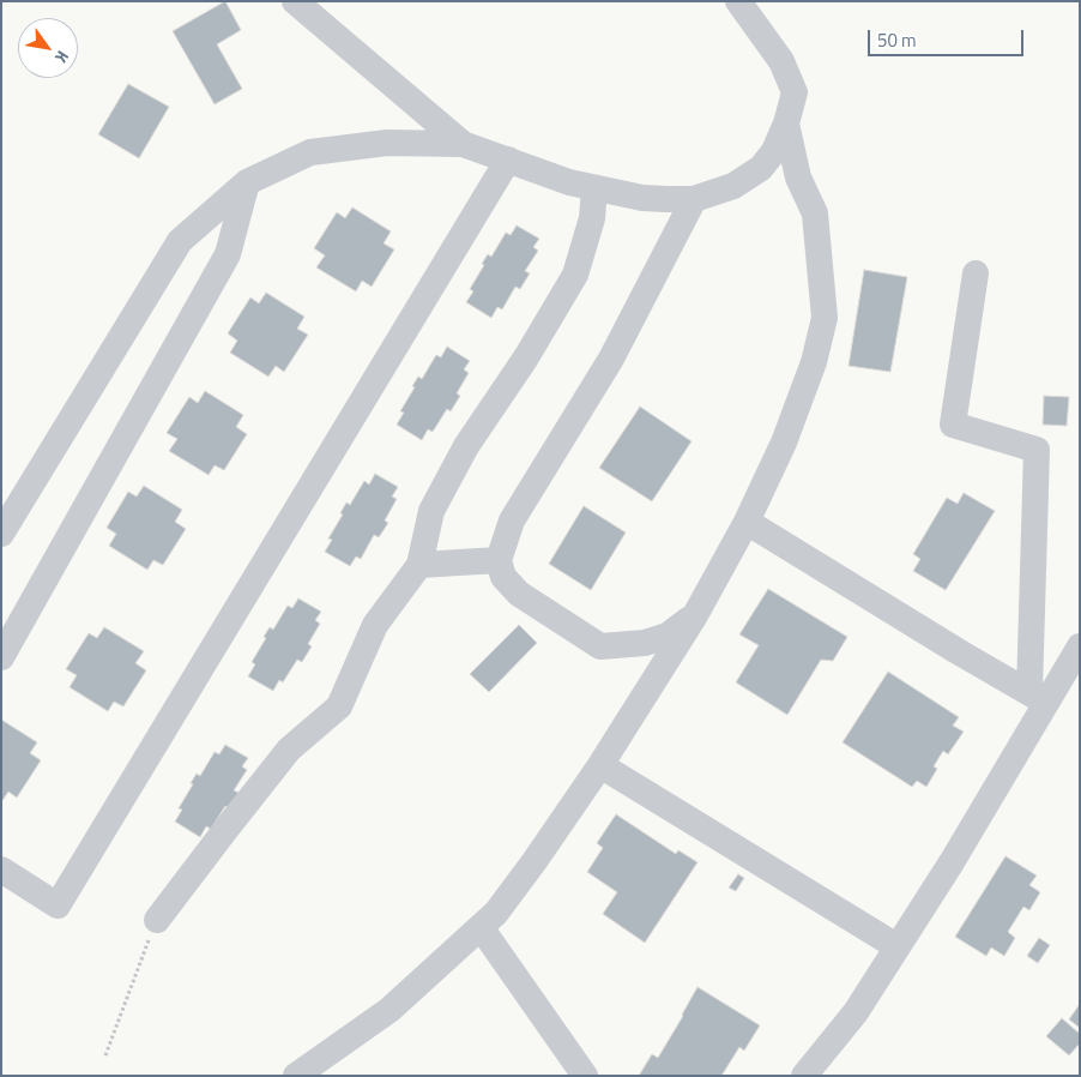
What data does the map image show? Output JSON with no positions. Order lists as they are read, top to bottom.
{
  "scale_bar": "50 m",
  "north": "bottom right"
}
